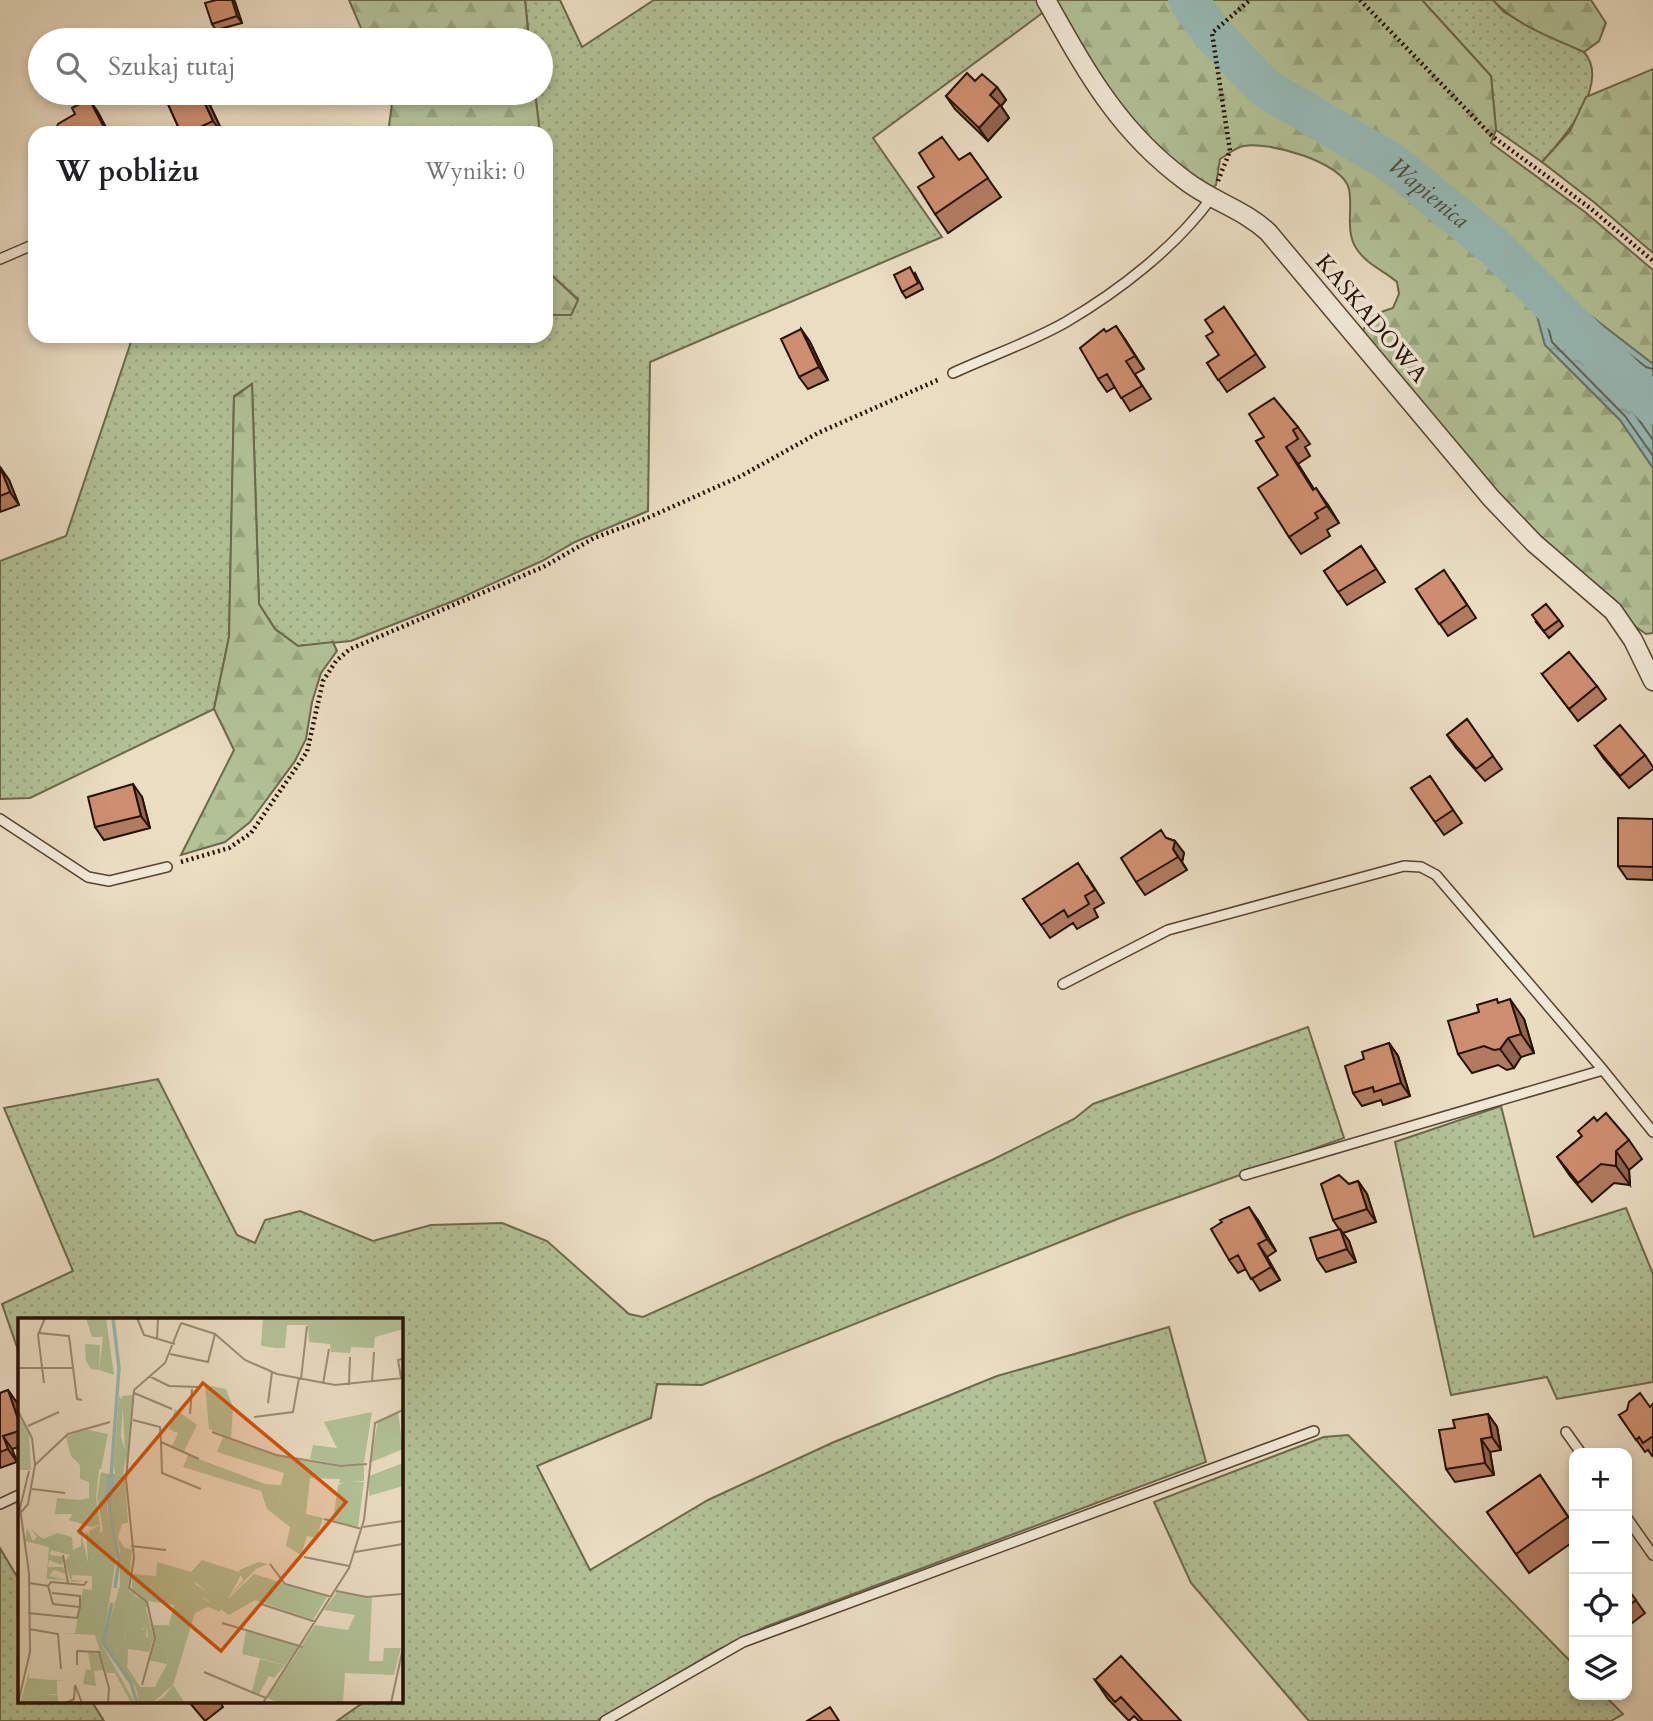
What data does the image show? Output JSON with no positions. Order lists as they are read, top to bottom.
{
  "streets": {
    "street": ["KASKADOWA"]
  },
  "water": ["Wapienica"],
  "page": {
    "search": "Szukaj tutaj",
    "heading": ["W pobliżu", "Wyniki: 0"],
    "map_buttons": ["+", "−"]
  }
}
